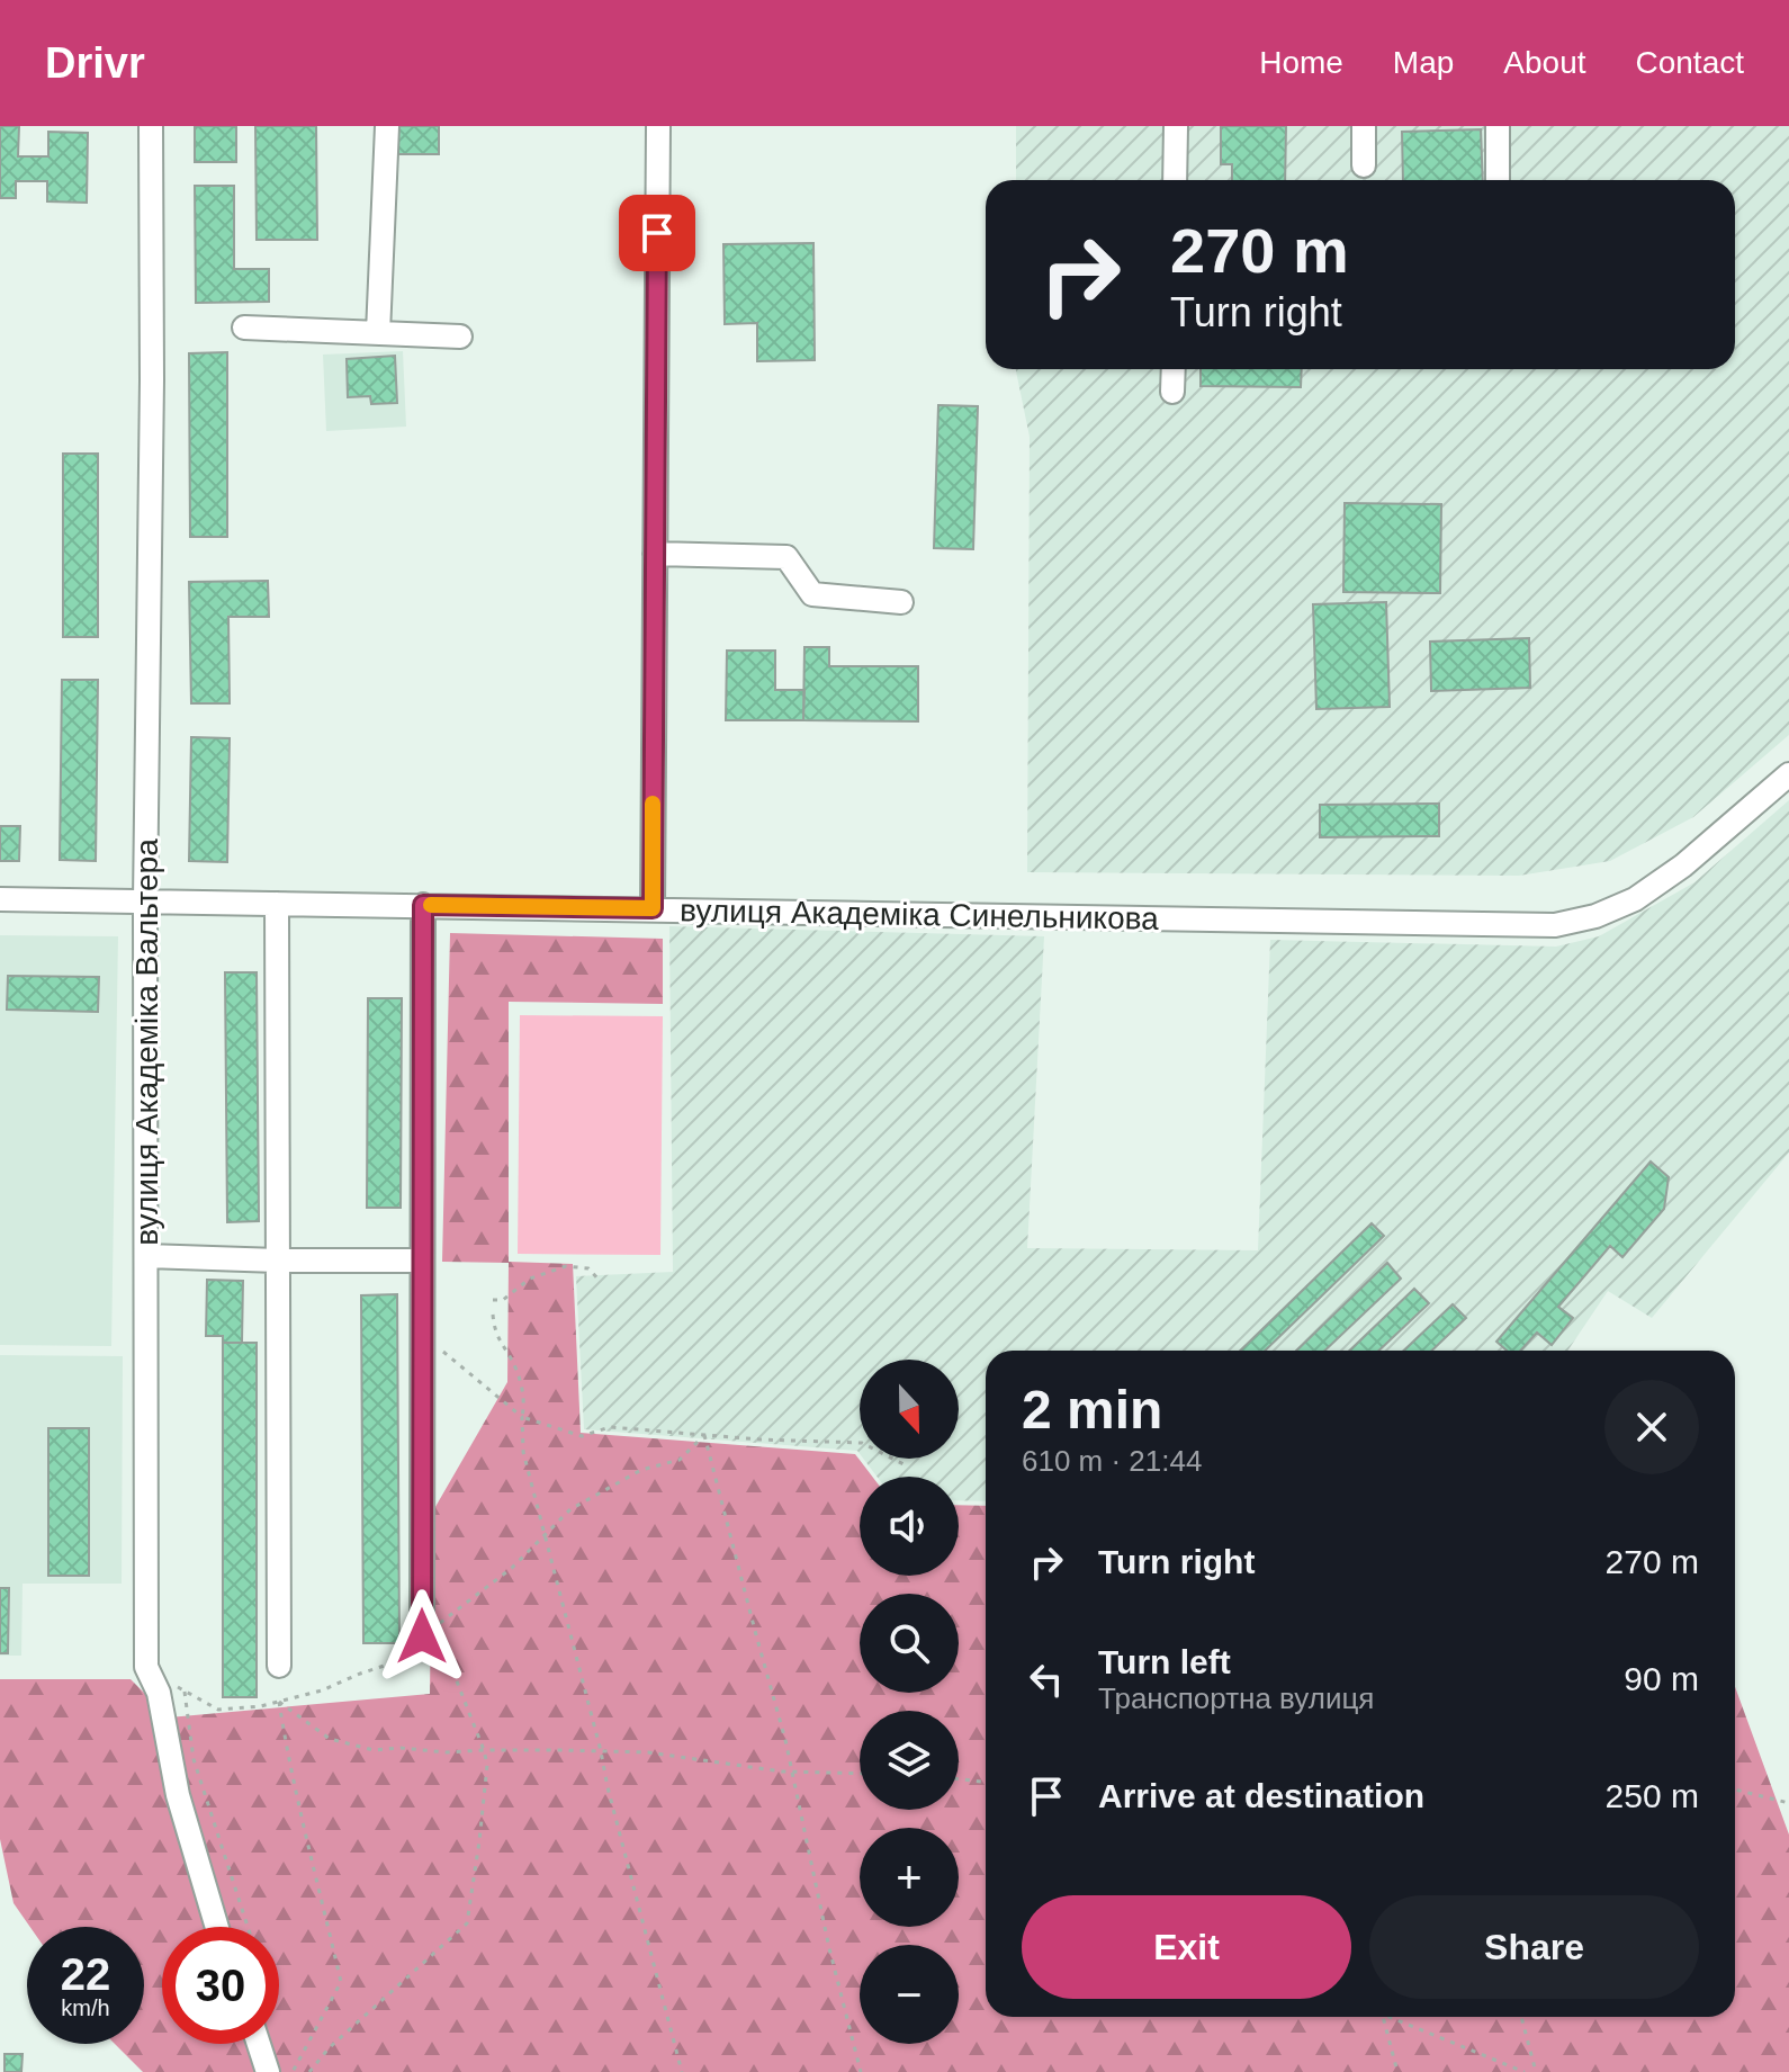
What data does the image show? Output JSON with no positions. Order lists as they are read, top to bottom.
{
  "streets": {
    "street": ["вулиця Академіка Синельникова", "вулиця Академіка Вальтера"]
  },
  "crossings": [
    ["вулиця Академіка Синельникова", "вулиця Академіка Вальтера"]
  ],
  "north": "bottom",
  "page": {
    "header": "Drivr",
    "nav": [
      "Home",
      "Map",
      "About",
      "Contact"
    ],
    "turn": ["270 m", "Turn right"],
    "heading": ["2 min", "610 m · 21:44"],
    "map_buttons": ["+", "−"],
    "list": [
      {
        "name": "Turn right",
        "value": "270 m"
      },
      {
        "name": "Turn left",
        "note": "Транспортна вулиця",
        "value": "90 m"
      },
      {
        "name": "Arrive at destination",
        "value": "250 m"
      }
    ],
    "buttons": ["Exit", "Share"],
    "speed": "22 km/h",
    "limit": "30"
  }
}
